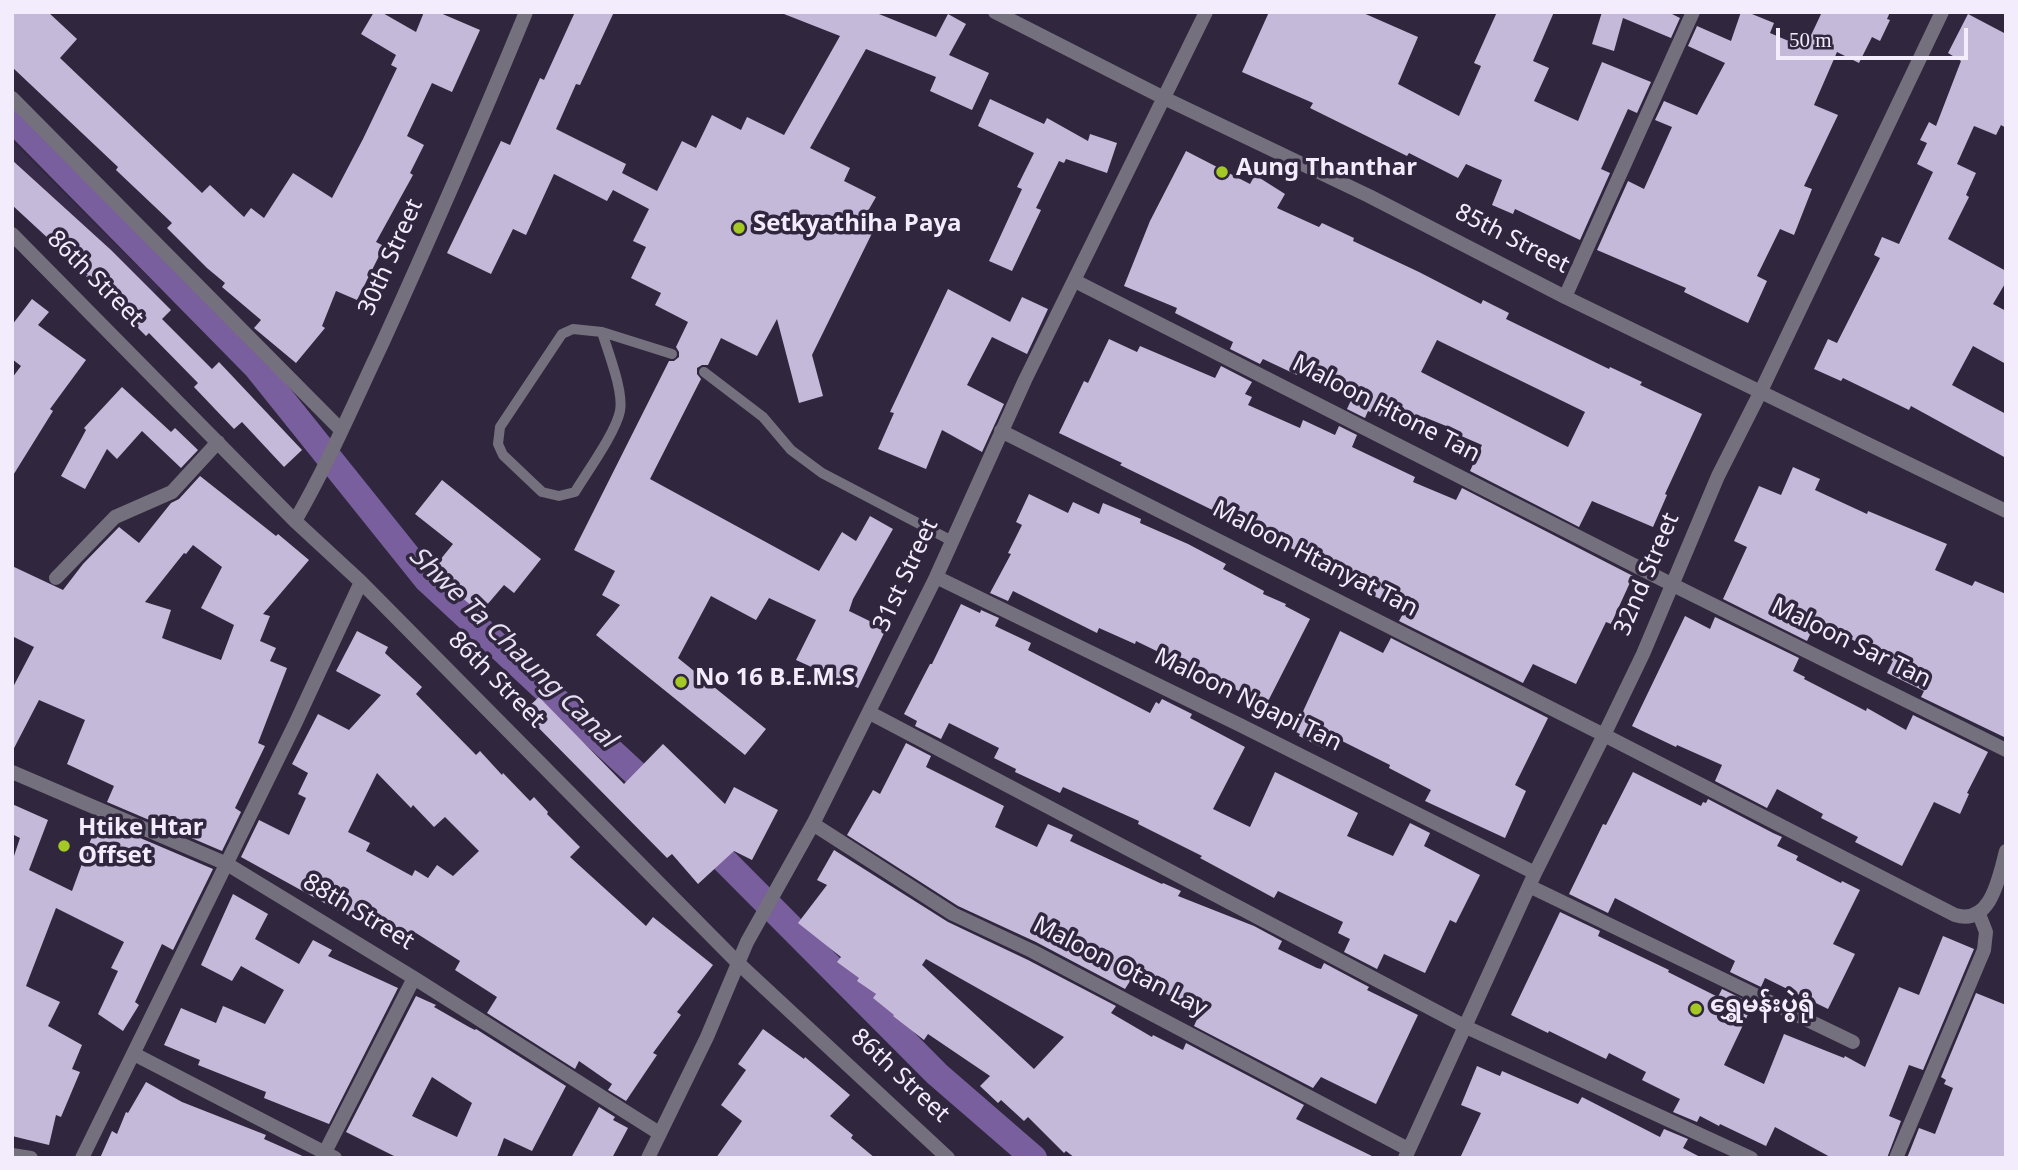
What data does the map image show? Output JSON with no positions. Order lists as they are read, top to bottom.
{
  "streets": {
    "street": [
      "85th Street",
      "30th Street",
      "86th Street",
      "Maloon Htone Tan",
      "Maloon Htanyat Tan",
      "32nd Street",
      "31st Street",
      "Maloon Sar Tan",
      "Maloon Ngapi Tan",
      "88th Street",
      "Maloon Otan Lay"
    ]
  },
  "crossings": [
    ["85th Street", "32nd Street"],
    ["85th Street", "31st Street"],
    ["30th Street", "86th Street"],
    ["86th Street", "31st Street"],
    ["Maloon Htone Tan", "32nd Street"],
    ["Maloon Htone Tan", "31st Street"],
    ["Maloon Htone Tan", "Maloon Sar Tan"],
    ["Maloon Htanyat Tan", "32nd Street"],
    ["Maloon Htanyat Tan", "31st Street"],
    ["32nd Street", "Maloon Sar Tan"],
    ["32nd Street", "Maloon Ngapi Tan"],
    ["32nd Street", "Maloon Otan Lay"],
    ["31st Street", "Maloon Ngapi Tan"],
    ["31st Street", "88th Street"],
    ["31st Street", "Maloon Otan Lay"]
  ],
  "water": ["Shwe Ta Chaung Canal"],
  "places": [
    "Aung Thanthar",
    "Setkyathiha Paya",
    "No 16 B.E.M.S",
    "Htike Htar Offset",
    "ရွှေမန်းပွဲရုံ"
  ],
  "scale_bar": "50 m"
}
